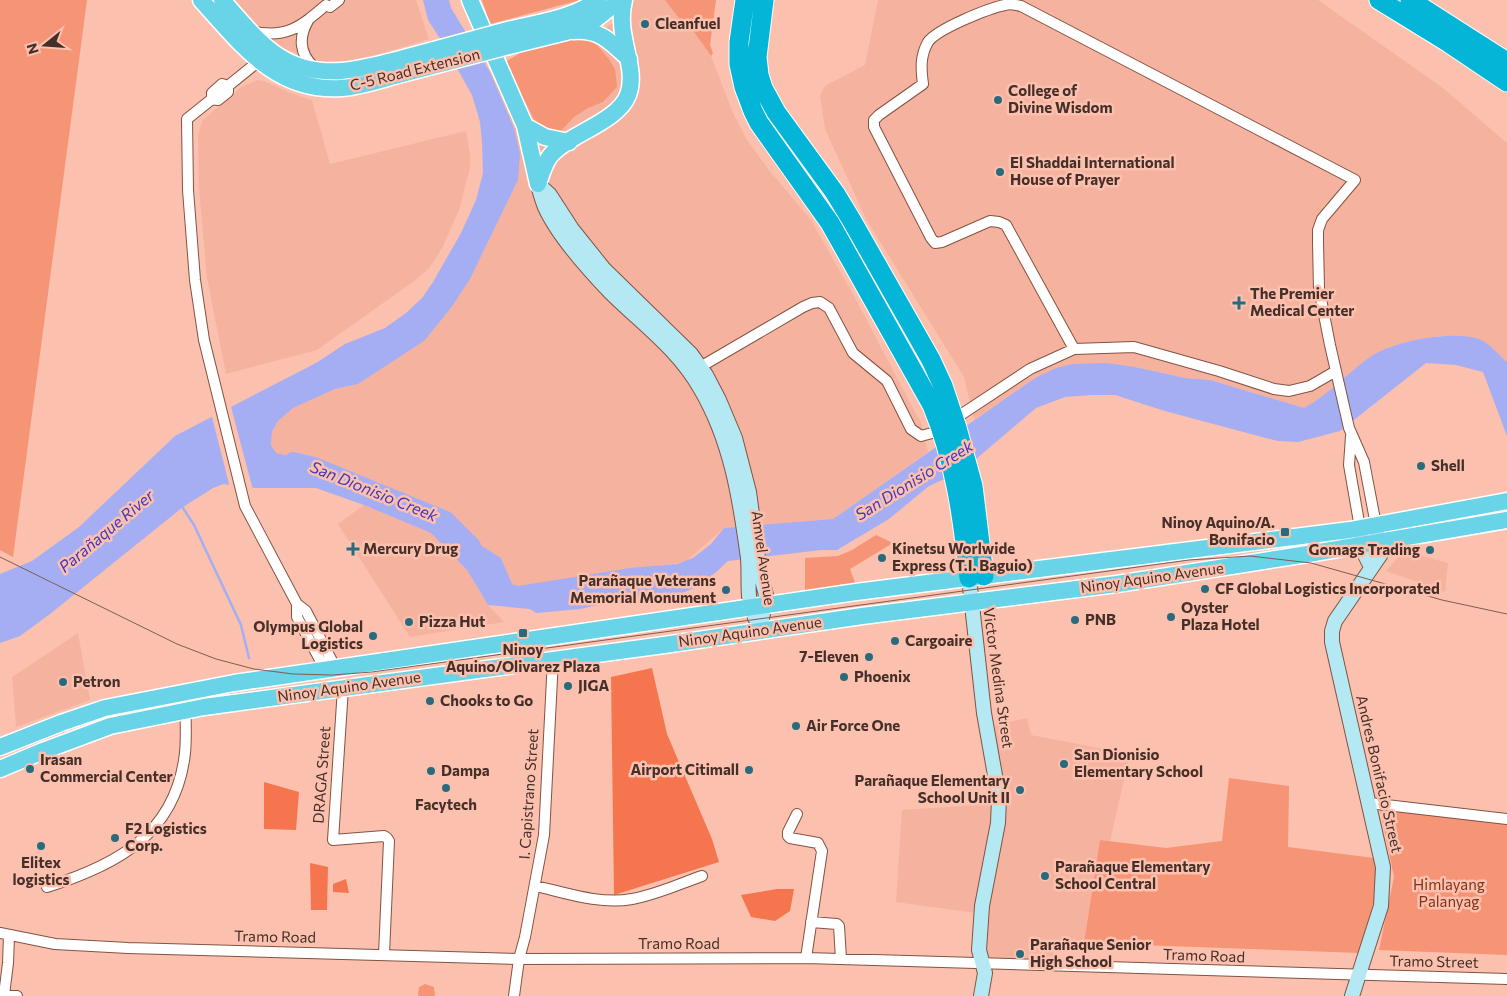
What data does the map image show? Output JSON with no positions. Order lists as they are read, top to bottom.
{
  "streets": {
    "main road": [
      "C-5 Road Extension",
      "Amvel Avenue",
      "Ninoy Aquino Avenue",
      "Victor Medina Street",
      "Andres Bonifacio Street"
    ],
    "street": [
      "DRAGA Street",
      "I. Capistrano Street",
      "Tramo Road",
      "Tramo Street"
    ]
  },
  "crossings": [
    ["Amvel Avenue", "Ninoy Aquino Avenue"],
    ["Ninoy Aquino Avenue", "Victor Medina Street"],
    ["Ninoy Aquino Avenue", "Andres Bonifacio Street"],
    ["Ninoy Aquino Avenue", "DRAGA Street"],
    ["Ninoy Aquino Avenue", "I. Capistrano Street"],
    ["Victor Medina Street", "Tramo Road"],
    ["Andres Bonifacio Street", "Tramo Road"],
    ["Andres Bonifacio Street", "Tramo Street"],
    ["DRAGA Street", "Tramo Road"],
    ["I. Capistrano Street", "Tramo Road"],
    ["Tramo Road", "Tramo Street"]
  ],
  "water": ["San Dionisio Creek", "Parañaque River"],
  "parks": ["Himlayang Palanyag"],
  "places": {
    "other": [
      "Cleanfuel",
      "College of Divine Wisdom",
      "El Shaddai International House of Prayer",
      "Shell",
      "Gomags Trading",
      "Kinetsu Worlwide Express (T.I. Baguio)",
      "CF Global Logistics Incorporated",
      "Parañaque Veterans Memorial Monument",
      "Oyster Plaza Hotel",
      "PNB",
      "Pizza Hut",
      "Olympus Global Logistics",
      "Cargoaire",
      "7-Eleven",
      "Phoenix",
      "Petron",
      "JIGA",
      "Chooks to Go",
      "Air Force One",
      "San Dionisio Elementary School",
      "Irasan Commercial Center",
      "Airport Citimall",
      "Dampa",
      "Facytech",
      "Parañaque Elementary School Unit II",
      "F2 Logistics Corp.",
      "Elitex logistics",
      "Parañaque Elementary School Central",
      "Parañaque Senior High School"
    ],
    "health": ["The Premier Medical Center", "Mercury Drug"],
    "transit": ["Ninoy Aquino/A. Bonifacio", "Ninoy Aquino/Olivarez Plaza"]
  },
  "north": "left"
}
